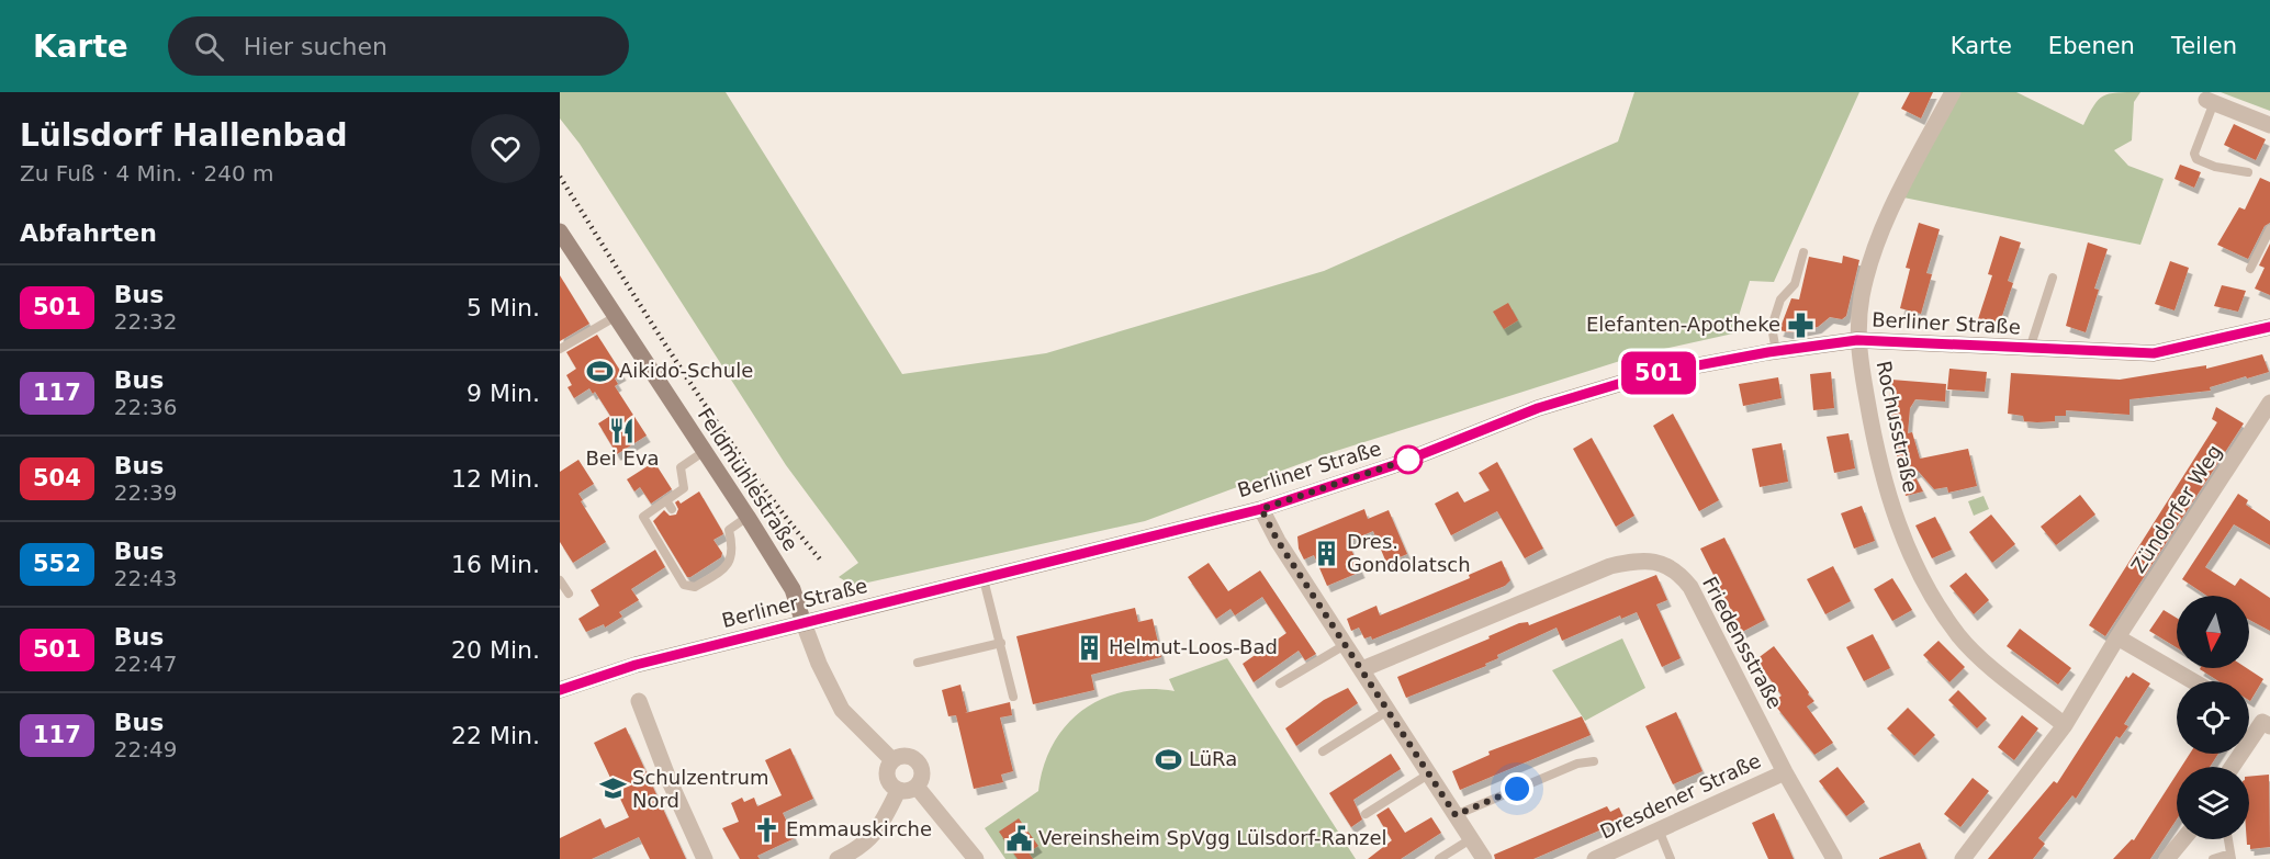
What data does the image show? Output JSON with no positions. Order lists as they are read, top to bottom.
{
  "streets": {
    "street": [
      "Berliner Straße",
      "Rochusstraße",
      "Feldmühlestraße",
      "Zündorfer Weg",
      "Friedensstraße",
      "Dresdener Straße"
    ]
  },
  "crossings": [
    ["Berliner Straße", "Rochusstraße"],
    ["Berliner Straße", "Feldmühlestraße"],
    ["Rochusstraße", "Zündorfer Weg"],
    ["Friedensstraße", "Dresdener Straße"]
  ],
  "places": {
    "pharmacy": ["Elefanten-Apotheke"],
    "sports": ["Aikido-Schule", "LüRa"],
    "restaurant": ["Bei Eva"],
    "building": ["Dres. Gondolatsch", "Helmut-Loos-Bad"],
    "school or university": ["Schulzentrum Nord"],
    "church": ["Emmauskirche"],
    "public building": ["Vereinsheim SpVgg Lülsdorf-Ranzel"]
  },
  "lines": ["bus line 501"],
  "north": "bottom",
  "page": {
    "header": "Karte",
    "search": "Hier suchen",
    "nav": ["Karte", "Ebenen", "Teilen"],
    "heading": [
      ["Lülsdorf Hallenbad", "Zu Fuß · 4 Min. · 240 m"],
      "Abfahrten"
    ],
    "on_map": "501",
    "list": [
      {
        "mark": "501",
        "name": "Bus",
        "note": "22:32",
        "value": "5 Min."
      },
      {
        "mark": "117",
        "name": "Bus",
        "note": "22:36",
        "value": "9 Min."
      },
      {
        "mark": "504",
        "name": "Bus",
        "note": "22:39",
        "value": "12 Min."
      },
      {
        "mark": "552",
        "name": "Bus",
        "note": "22:43",
        "value": "16 Min."
      },
      {
        "mark": "501",
        "name": "Bus",
        "note": "22:47",
        "value": "20 Min."
      },
      {
        "mark": "117",
        "name": "Bus",
        "note": "22:49",
        "value": "22 Min."
      }
    ]
  }
}
